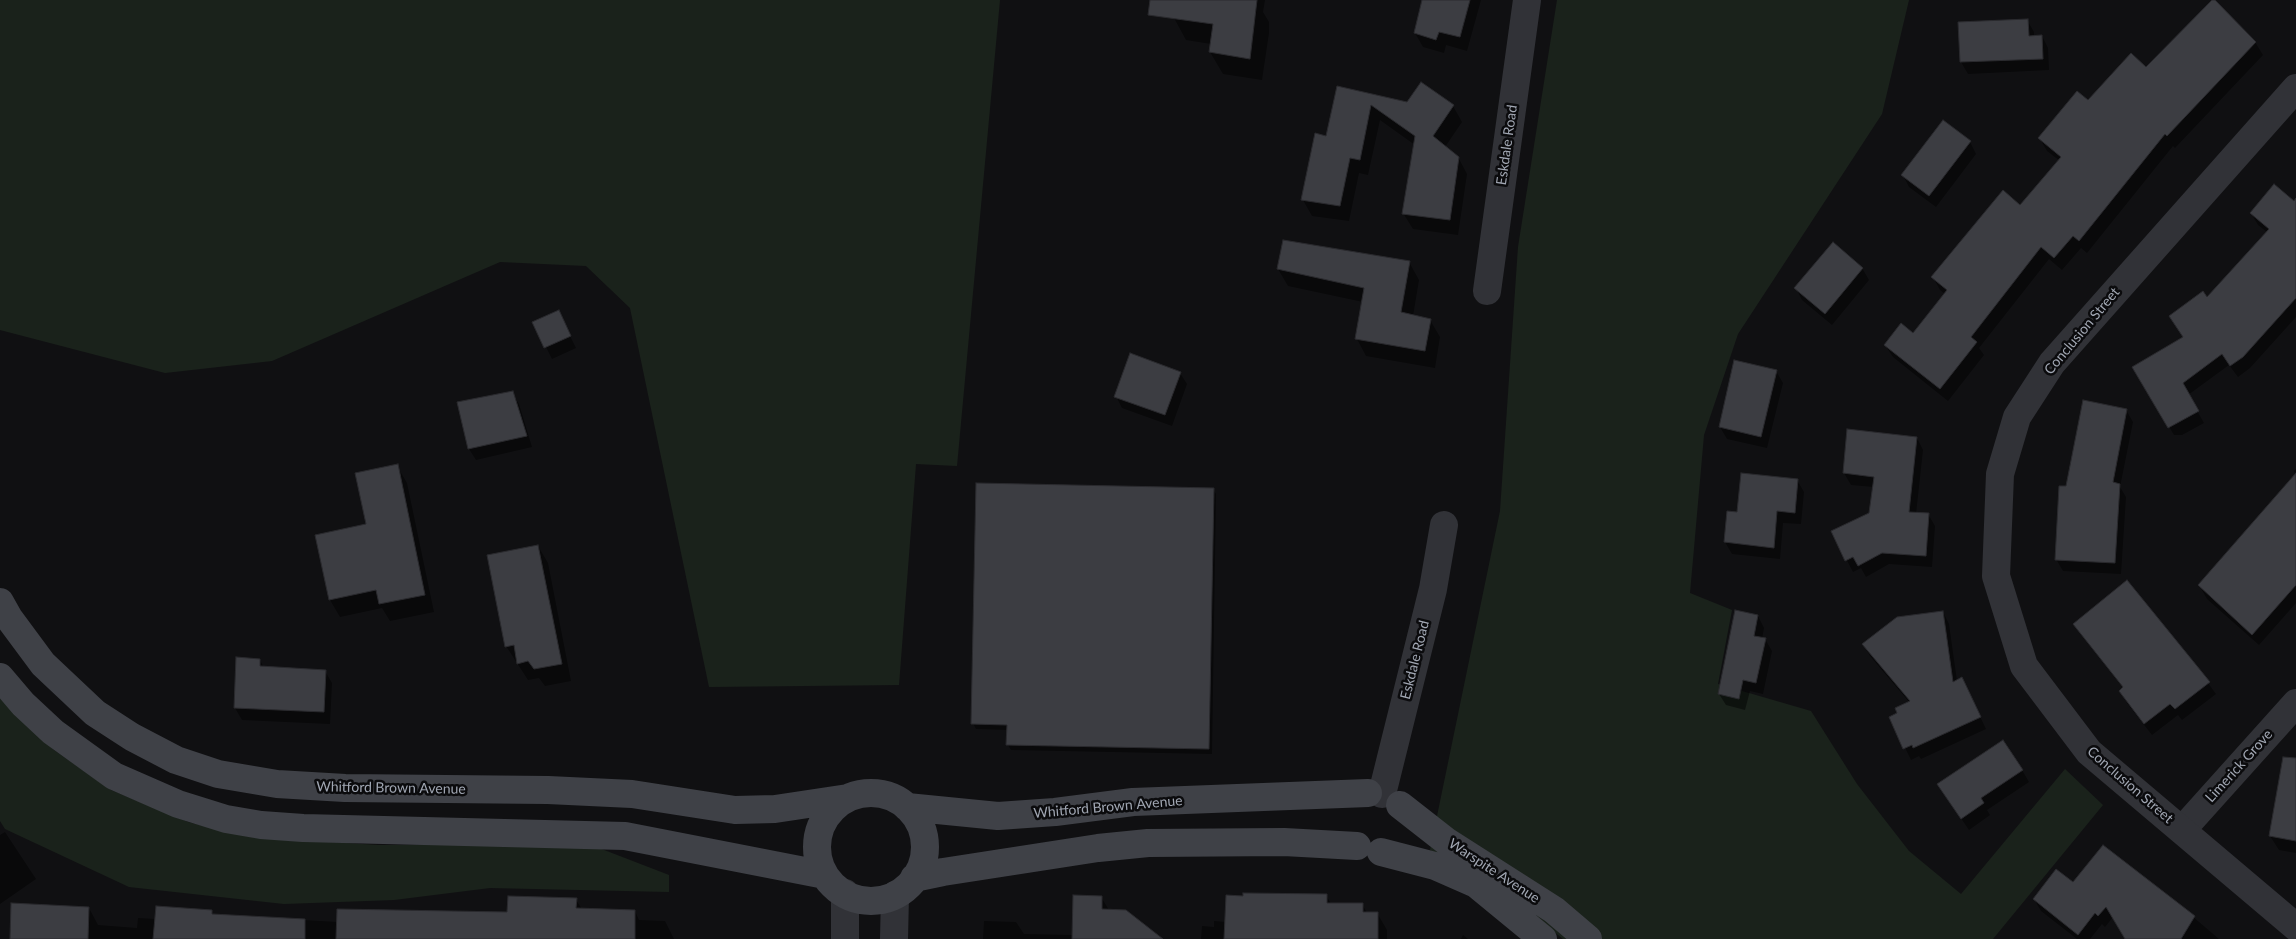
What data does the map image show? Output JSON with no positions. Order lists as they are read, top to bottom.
{
  "streets": {
    "main road": ["Whitford Brown Avenue", "Warspite Avenue"],
    "street": ["Eskdale Road", "Conclusion Street", "Limerick Grove"]
  },
  "crossings": [
    ["Eskdale Road", "Whitford Brown Avenue"],
    ["Eskdale Road", "Warspite Avenue"],
    ["Conclusion Street", "Limerick Grove"],
    ["Whitford Brown Avenue", "Warspite Avenue"]
  ]
}
